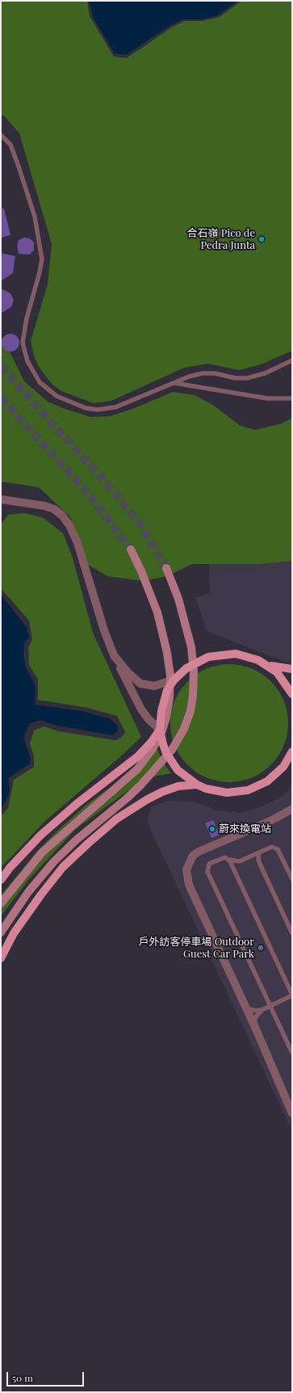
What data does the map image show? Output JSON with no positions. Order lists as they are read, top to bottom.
{
  "places": ["合石嶺 Pico de Pedra Junta", "蔚來換電站", "戶外訪客停車場 Outdoor Guest Car Park"],
  "scale_bar": "50 m"
}
